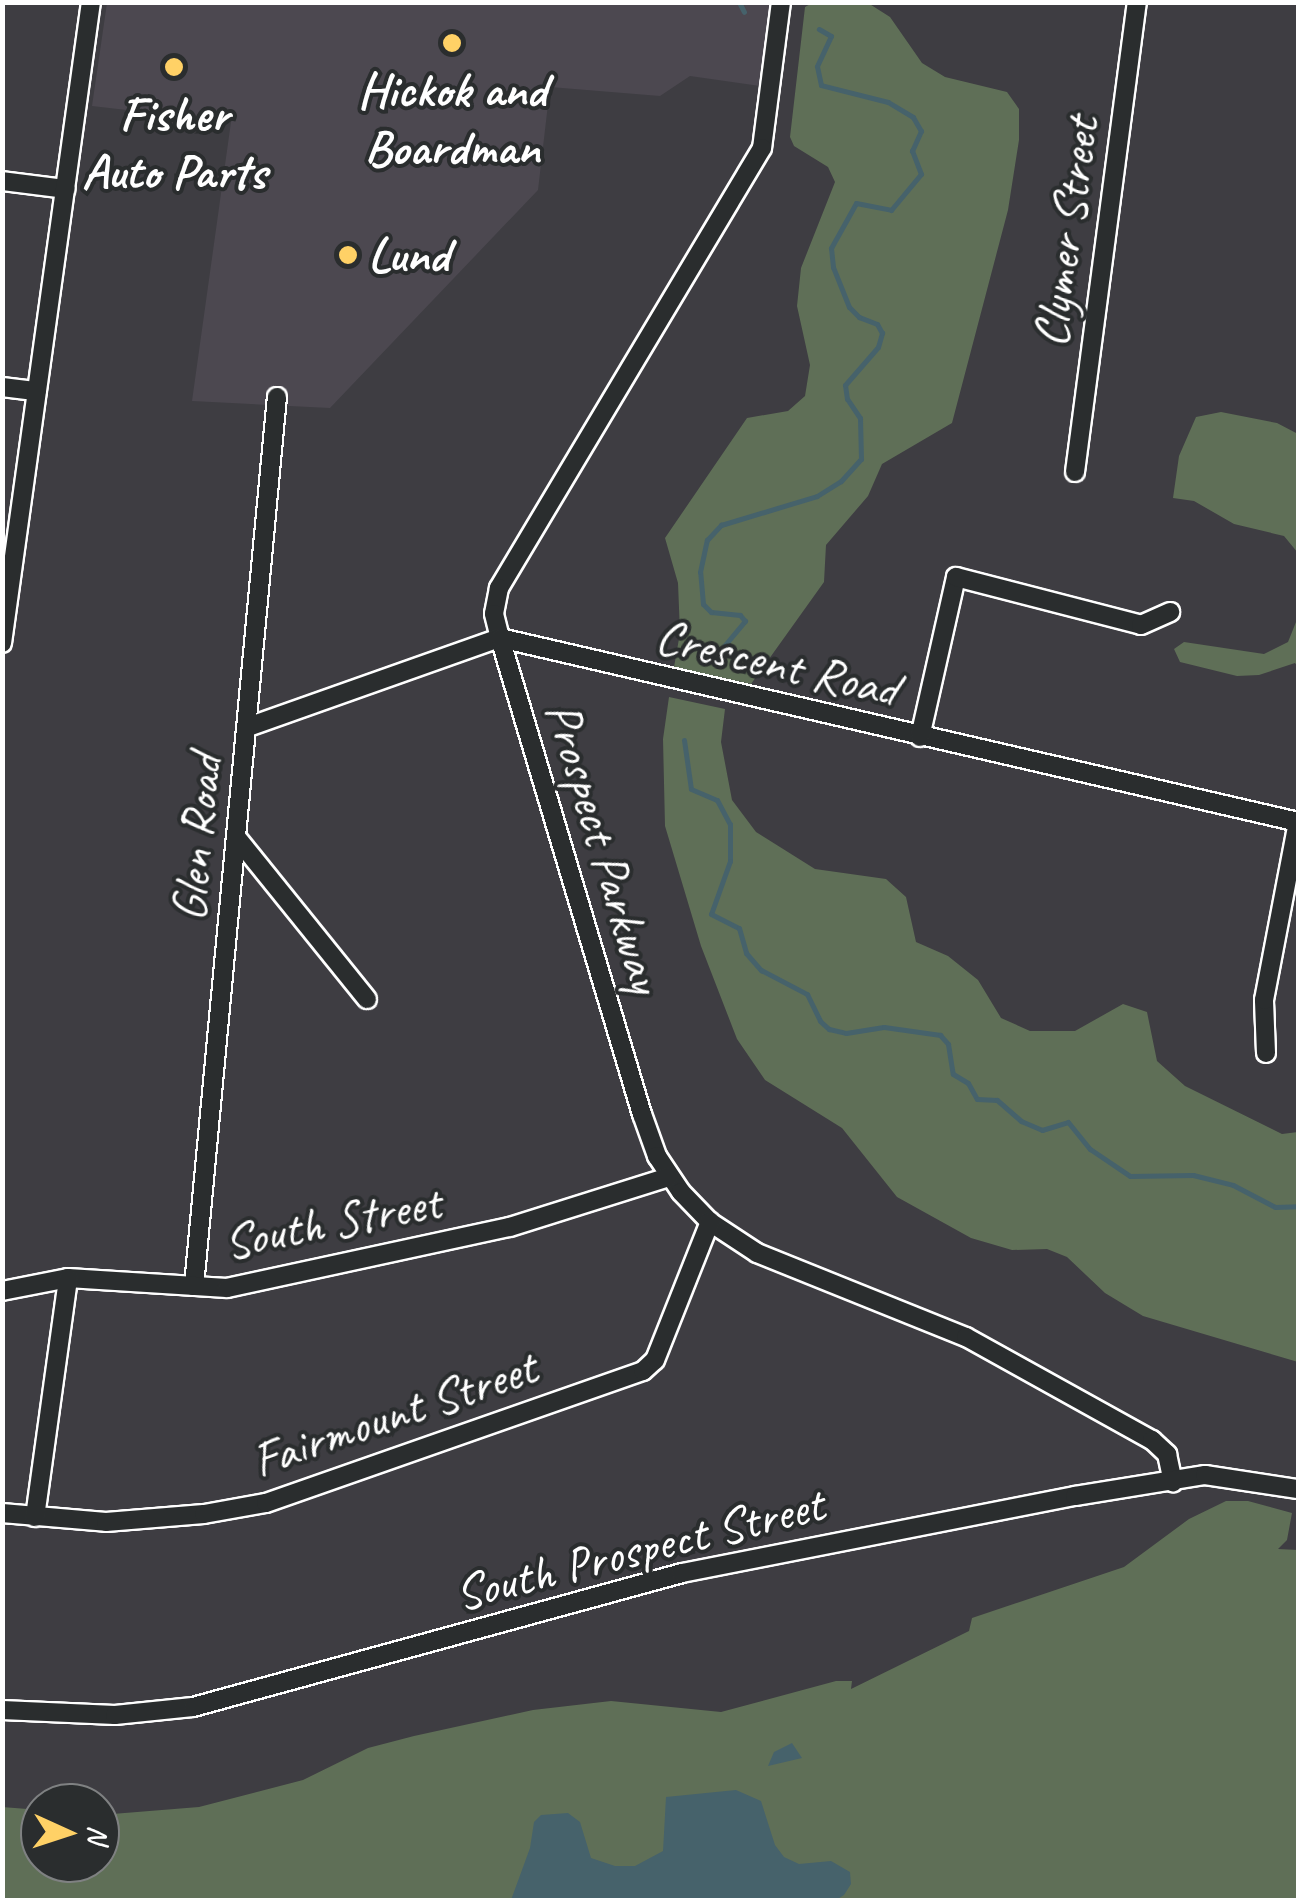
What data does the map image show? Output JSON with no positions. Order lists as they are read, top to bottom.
{
  "streets": {
    "street": [
      "Clymer Street",
      "Crescent Road",
      "Glen Road",
      "Prospect Parkway",
      "South Street",
      "Fairmount Street",
      "South Prospect Street"
    ]
  },
  "crossings": [
    ["Crescent Road", "Prospect Parkway"],
    ["Glen Road", "South Street"],
    ["Prospect Parkway", "South Street"],
    ["Prospect Parkway", "Fairmount Street"],
    ["Prospect Parkway", "South Prospect Street"]
  ],
  "places": ["Hickok and Boardman", "Fisher Auto Parts", "Lund"],
  "north": "right"
}
